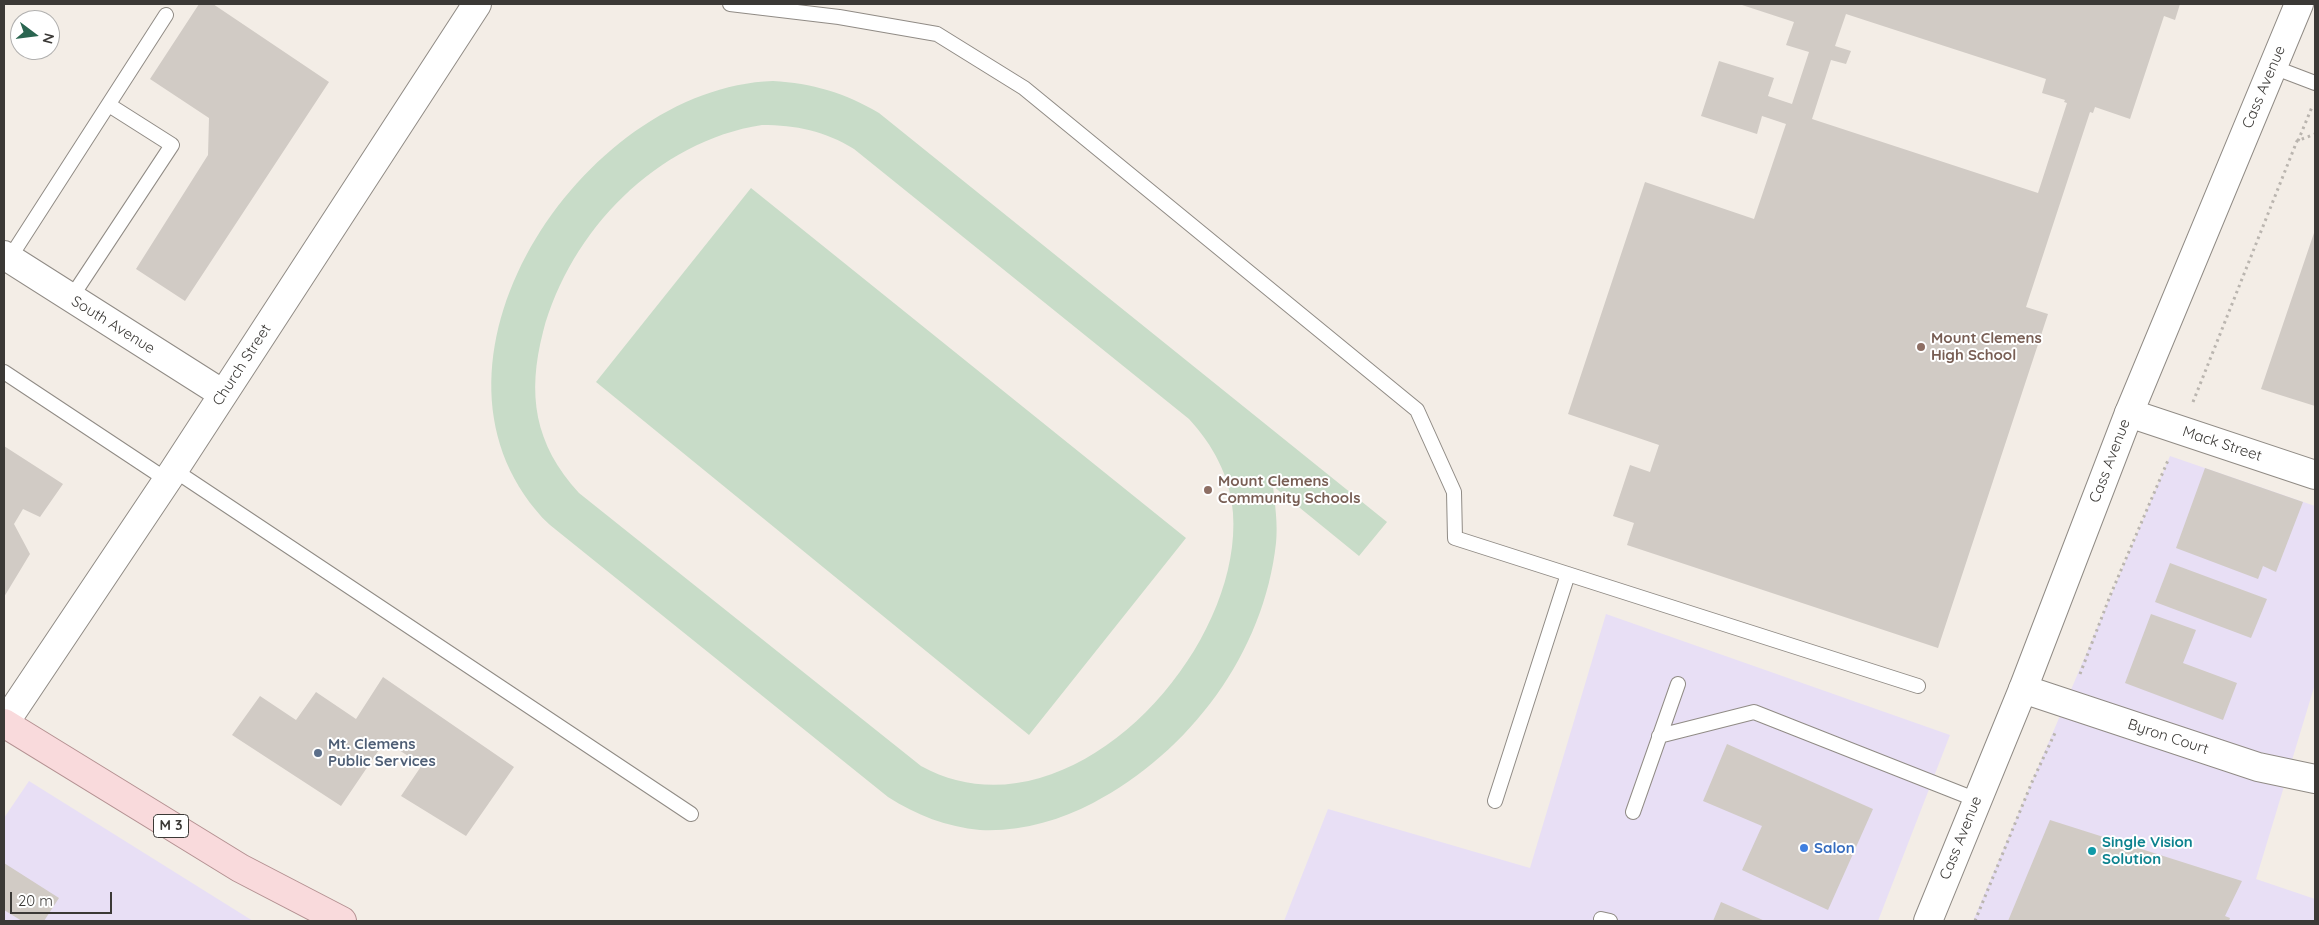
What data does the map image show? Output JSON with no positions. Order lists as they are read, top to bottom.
{
  "streets": {
    "main road": ["M 3"],
    "street": [
      "Cass Avenue",
      "South Avenue",
      "Church Street",
      "Mack Street",
      "Byron Court"
    ]
  },
  "crossings": [
    ["Cass Avenue", "Mack Street"],
    ["Cass Avenue", "Byron Court"],
    ["South Avenue", "Church Street"],
    ["Church Street", "M 3"]
  ],
  "places": [
    "Mount Clemens High School",
    "Mount Clemens Community Schools",
    "Mt. Clemens Public Services",
    "Salon",
    "Single Vision Solution"
  ],
  "scale_bar": "20 m",
  "north": "right"
}
